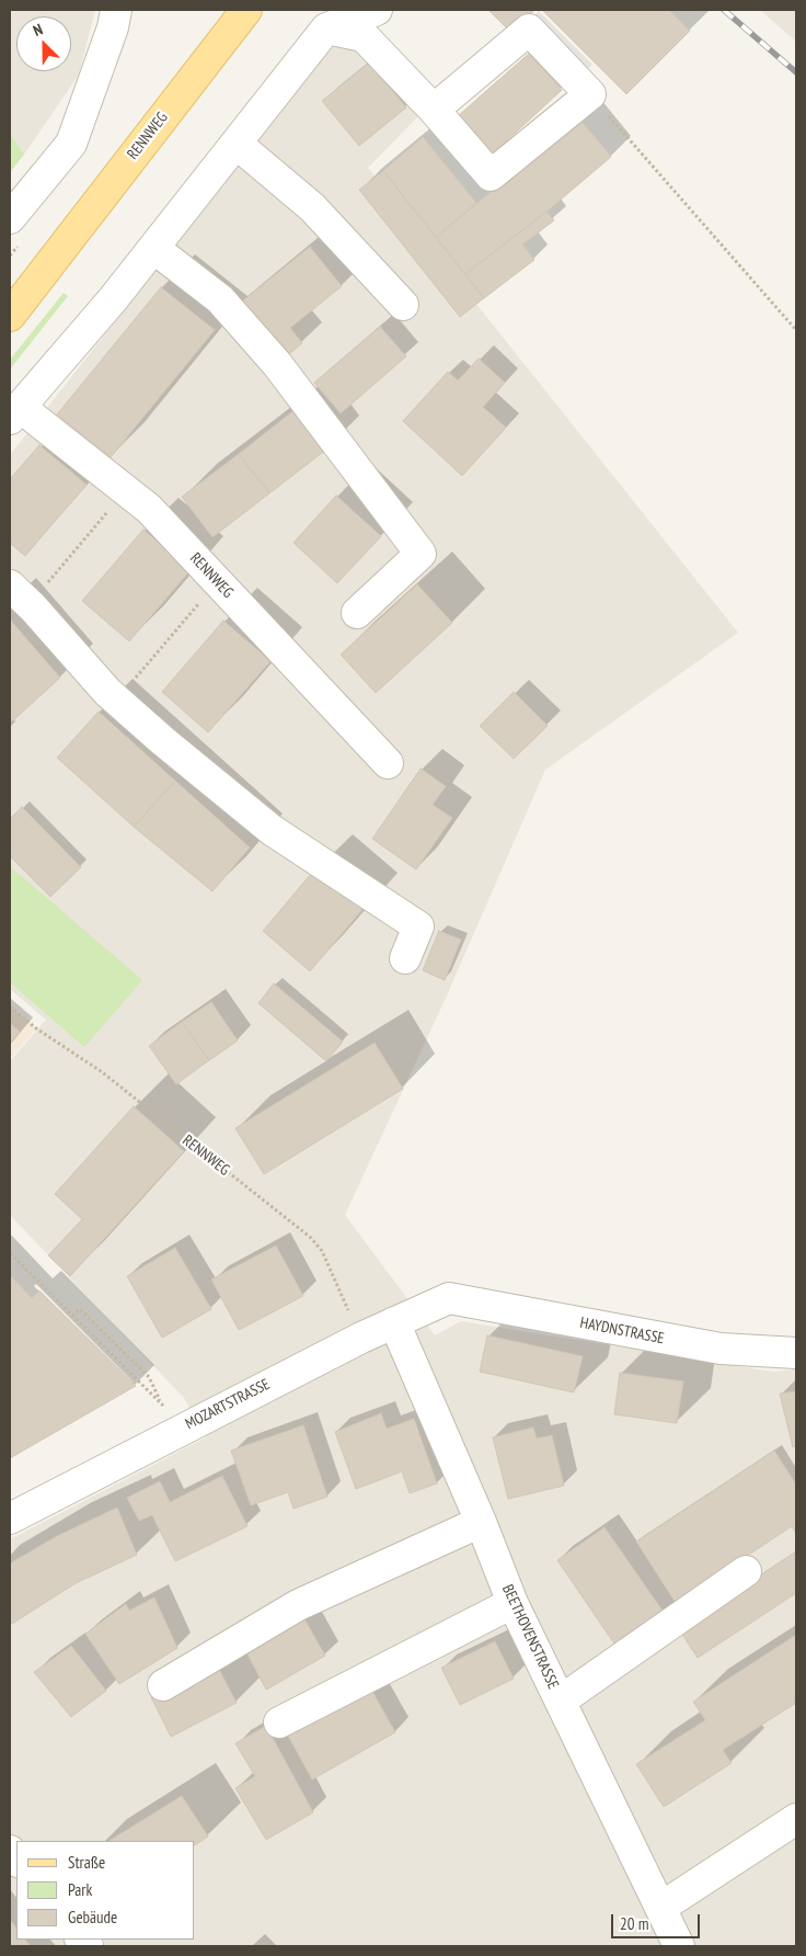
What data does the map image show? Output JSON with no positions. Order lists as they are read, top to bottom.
{
  "streets": {
    "main road": ["RENNWEG"],
    "street": ["HAYDNSTRASSE", "MOZARTSTRASSE", "BEETHOVENSTRASSE"]
  },
  "crossings": [
    ["RENNWEG", "MOZARTSTRASSE"],
    ["HAYDNSTRASSE", "MOZARTSTRASSE"],
    ["MOZARTSTRASSE", "BEETHOVENSTRASSE"]
  ],
  "legend": ["Straße", "Park", "Gebäude"],
  "scale_bar": "20 m",
  "north": "top left"
}
